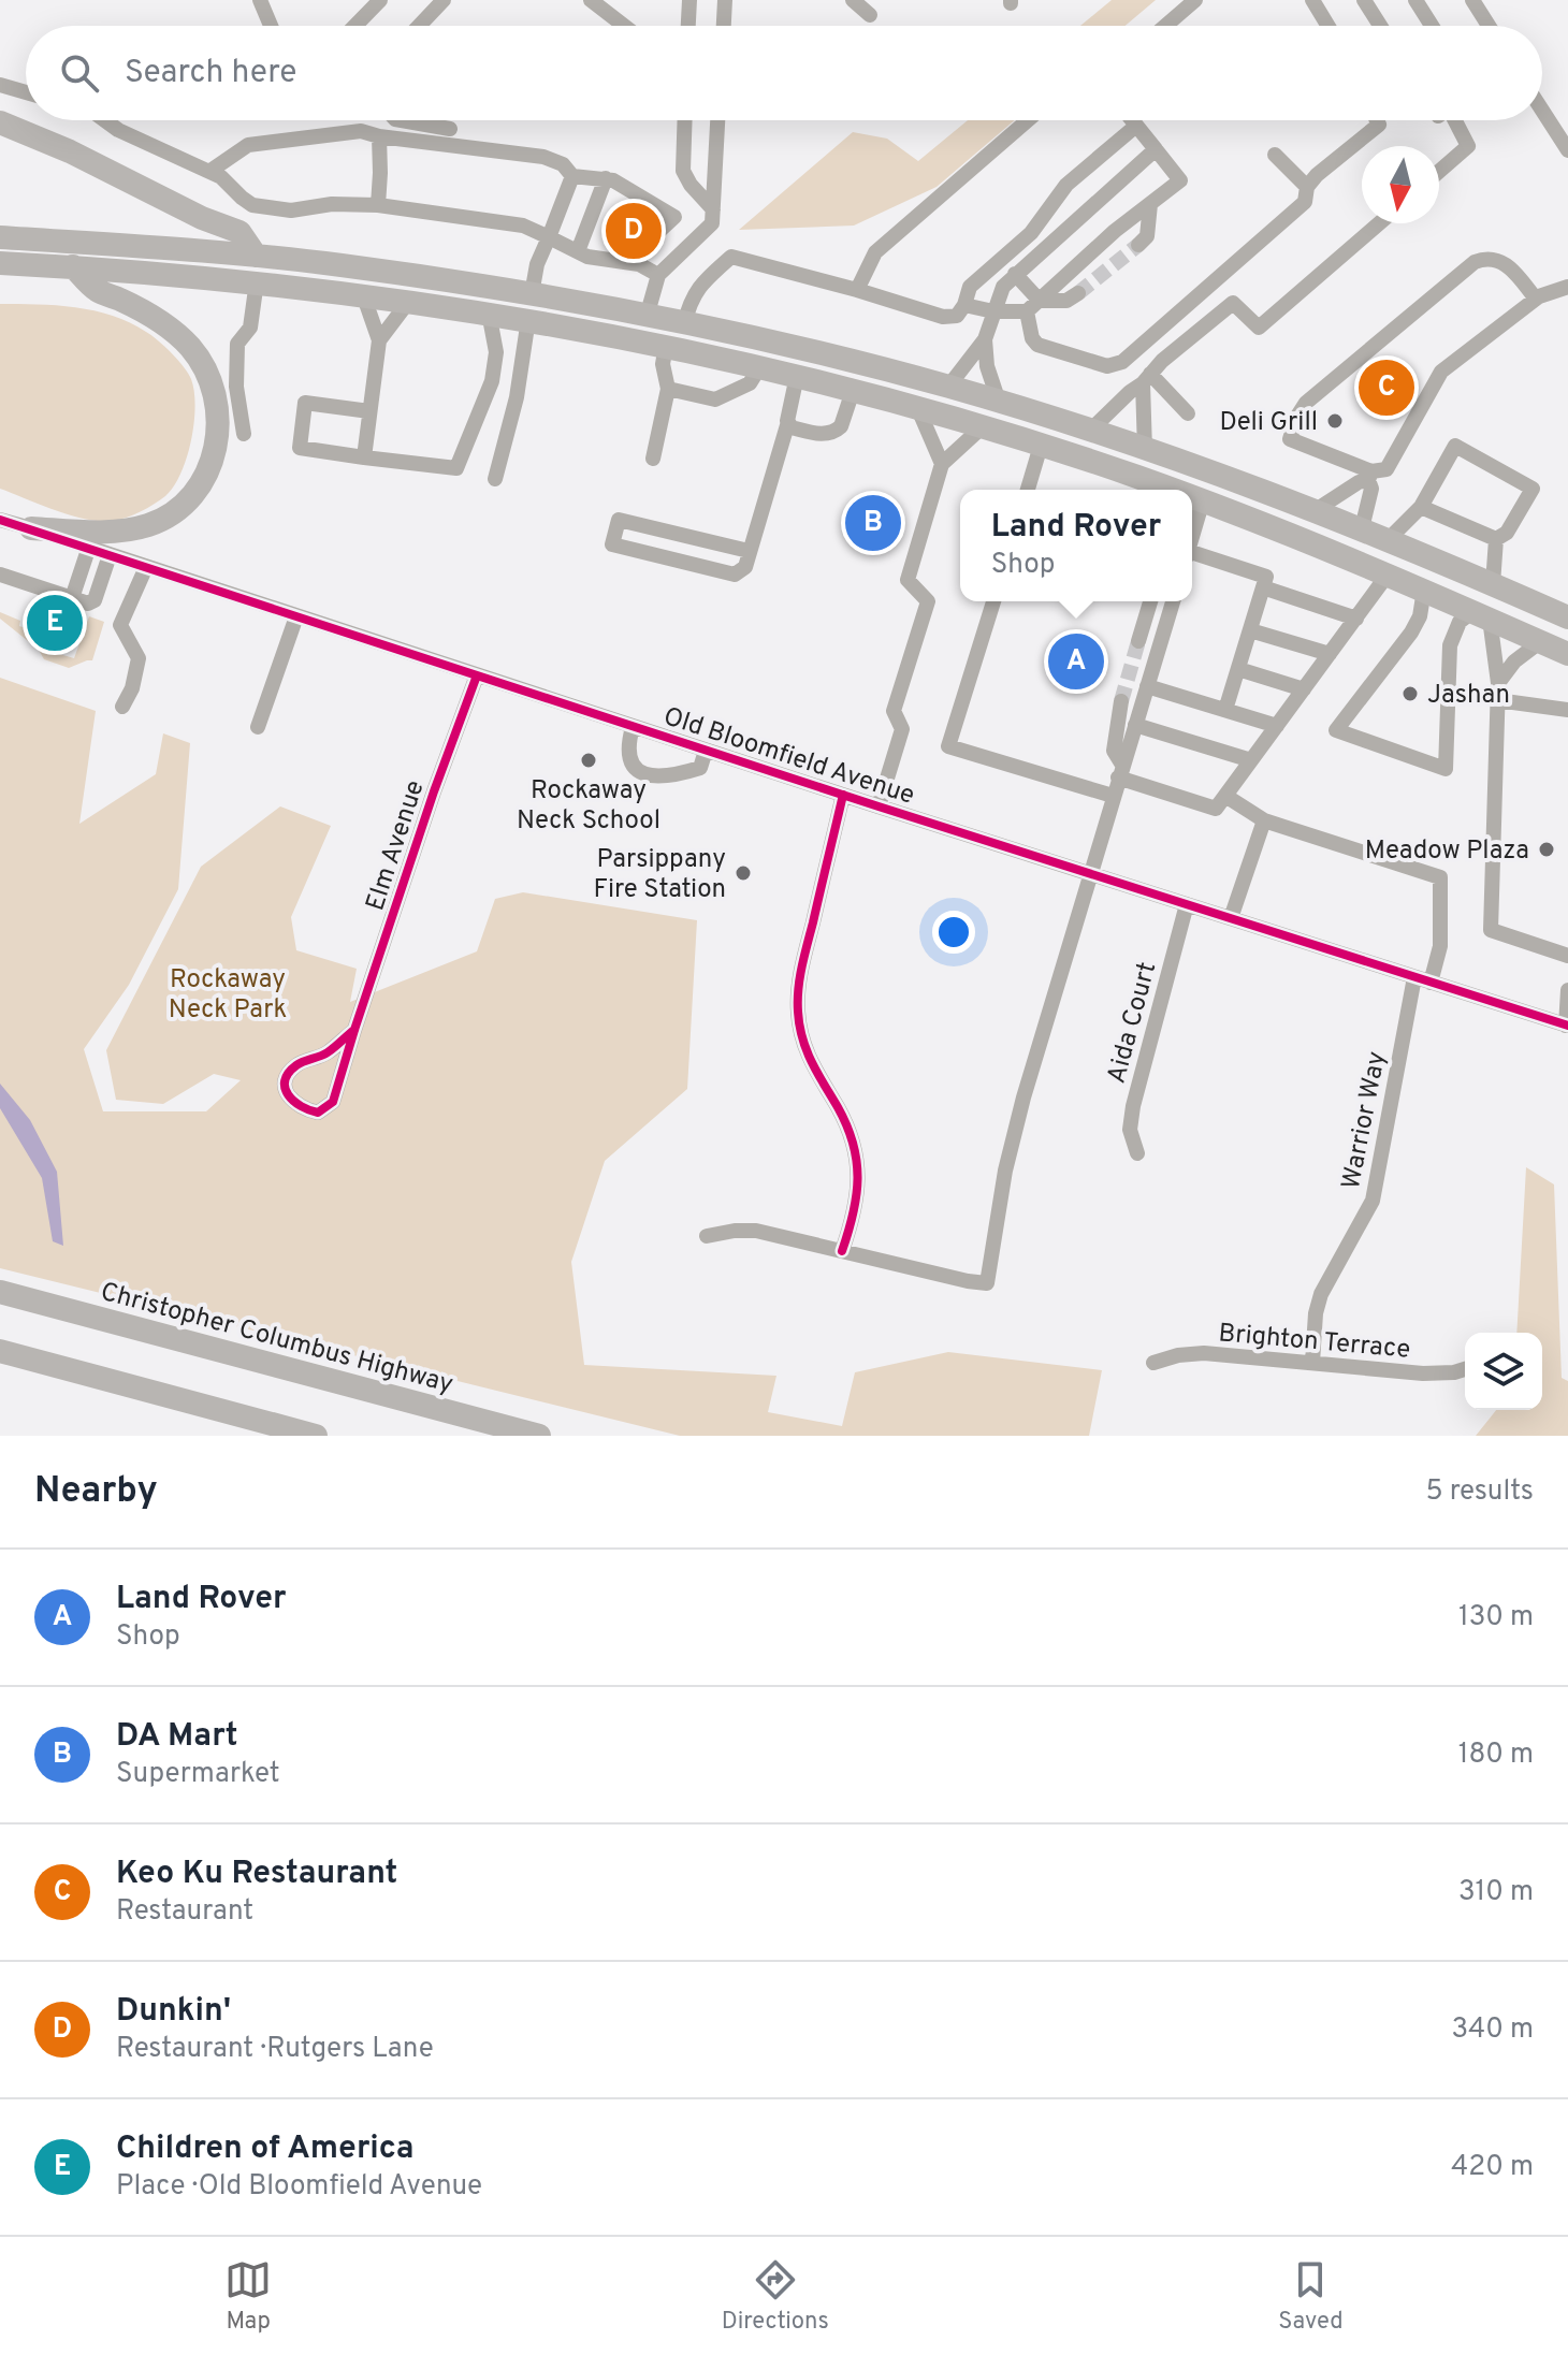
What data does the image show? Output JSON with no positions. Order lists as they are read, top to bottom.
{
  "streets": {
    "highway": ["Christopher Columbus Highway"],
    "street": [
      "Old Bloomfield Avenue",
      "Elm Avenue",
      "Aida Court",
      "Warrior Way",
      "Brighton Terrace"
    ]
  },
  "crossings": [
    ["Old Bloomfield Avenue", "Elm Avenue"],
    ["Old Bloomfield Avenue", "Aida Court"],
    ["Old Bloomfield Avenue", "Warrior Way"],
    ["Warrior Way", "Brighton Terrace"]
  ],
  "parks": ["Rockaway Neck Park"],
  "places": [
    "Deli Grill",
    "Jashan",
    "Rockaway Neck School",
    "Meadow Plaza",
    "Parsippany Fire Station"
  ],
  "north": "bottom",
  "page": {
    "search": "Search here",
    "pins": [
      "D",
      "C",
      "B",
      "E",
      "A"
    ],
    "popup": ["Land Rover", "Shop"],
    "heading": ["Nearby", "5 results"],
    "list": [
      {
        "mark": "A",
        "name": "Land Rover",
        "note": "Shop",
        "value": "130 m"
      },
      {
        "mark": "B",
        "name": "DA Mart",
        "note": "Supermarket",
        "value": "180 m"
      },
      {
        "mark": "C",
        "name": "Keo Ku Restaurant",
        "note": "Restaurant",
        "value": "310 m"
      },
      {
        "mark": "D",
        "name": "Dunkin'",
        "note": "Restaurant · Rutgers Lane",
        "value": "340 m"
      },
      {
        "mark": "E",
        "name": "Children of America",
        "note": "Place · Old Bloomfield Avenue",
        "value": "420 m"
      }
    ],
    "nav": ["Map", "Directions", "Saved"]
  }
}
